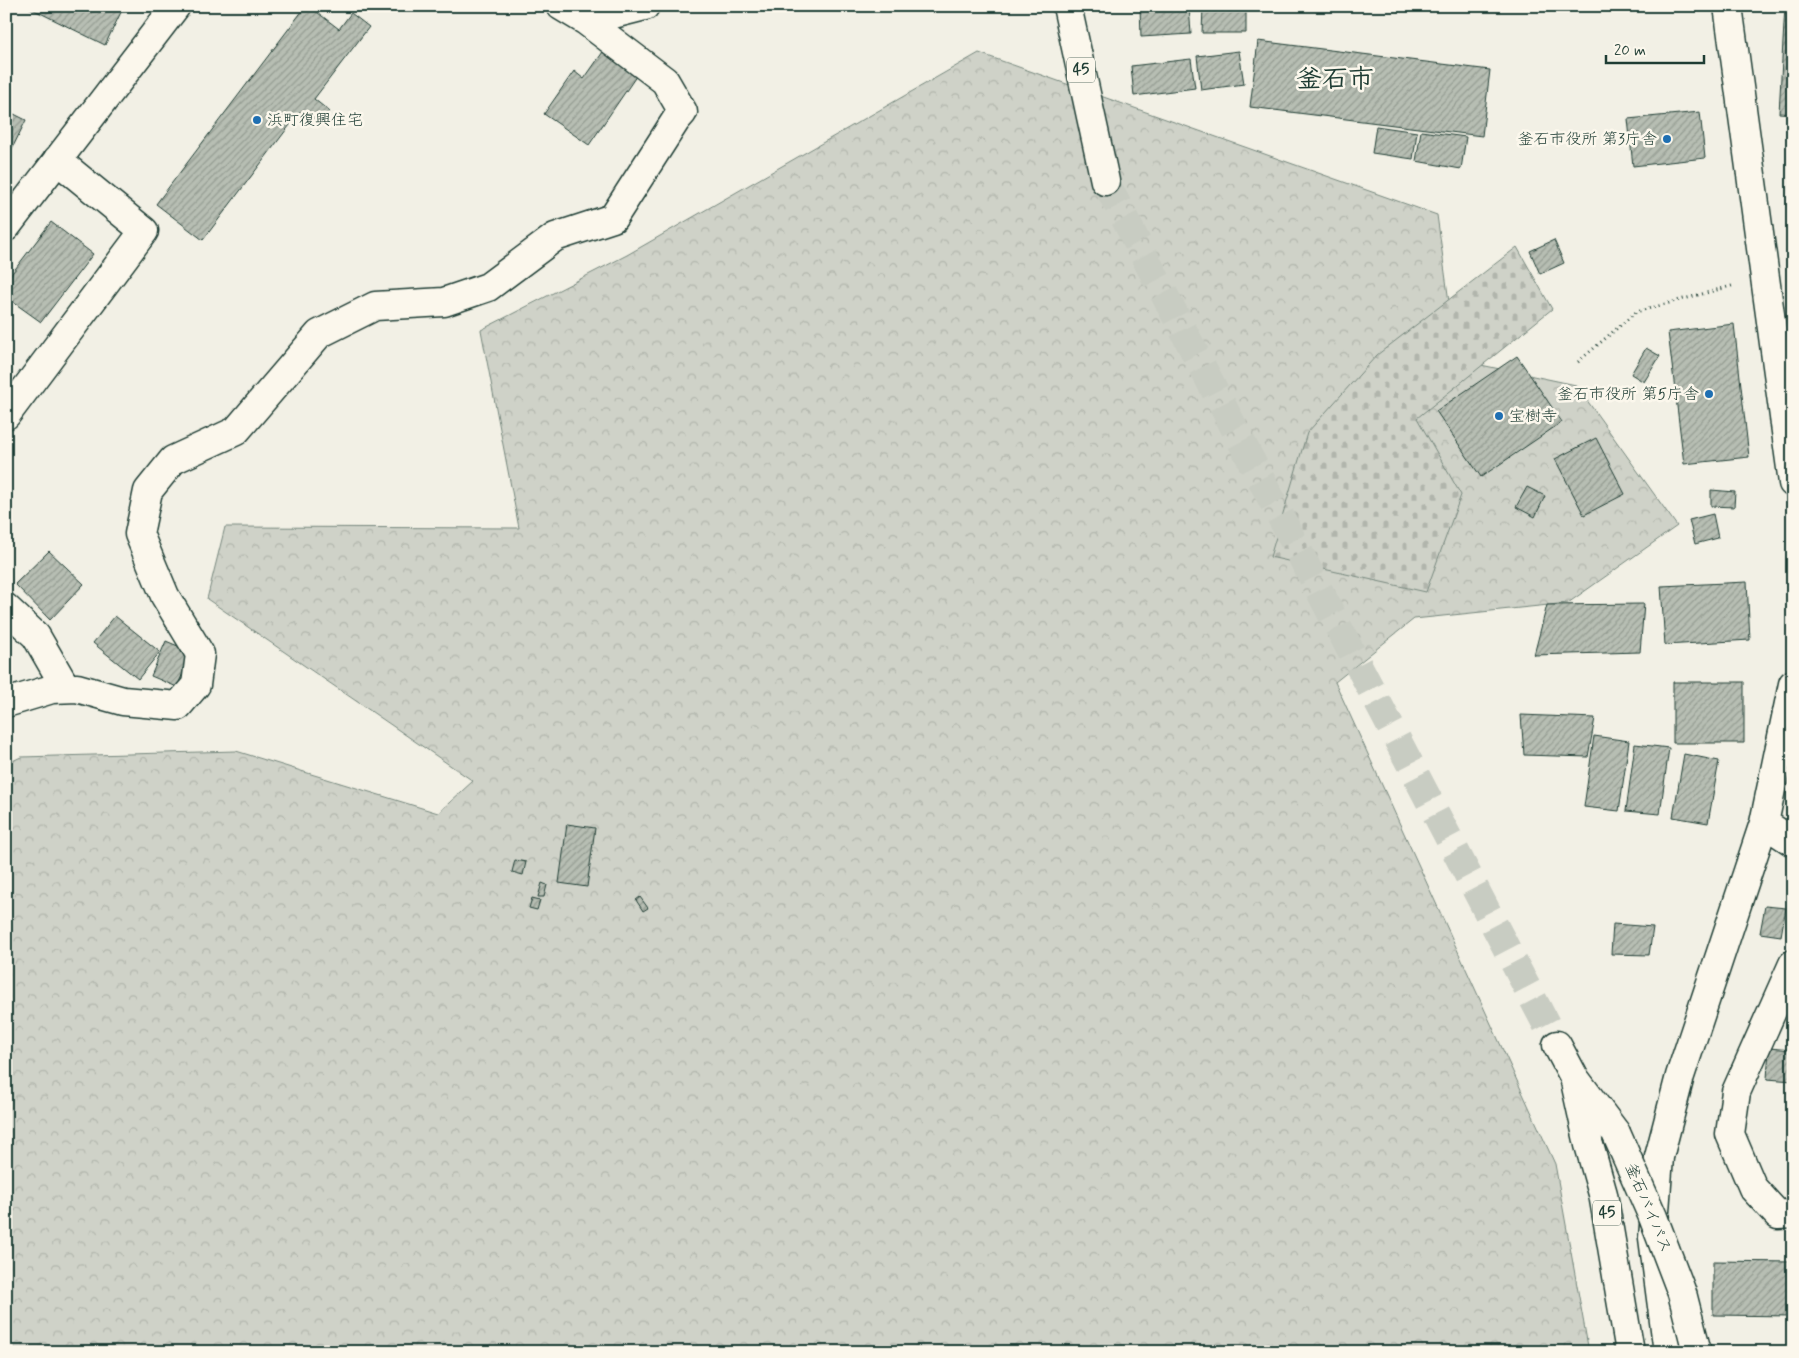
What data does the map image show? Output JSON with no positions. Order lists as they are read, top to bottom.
{
  "streets": {
    "main road": ["45", "釜石バイパス"]
  },
  "districts": ["釜石市"],
  "places": [
    "浜町復興住宅",
    "釜石市役所 第3庁舎",
    "釜石市役所 第5庁舎",
    "宝樹寺"
  ],
  "scale_bar": "20 m"
}
